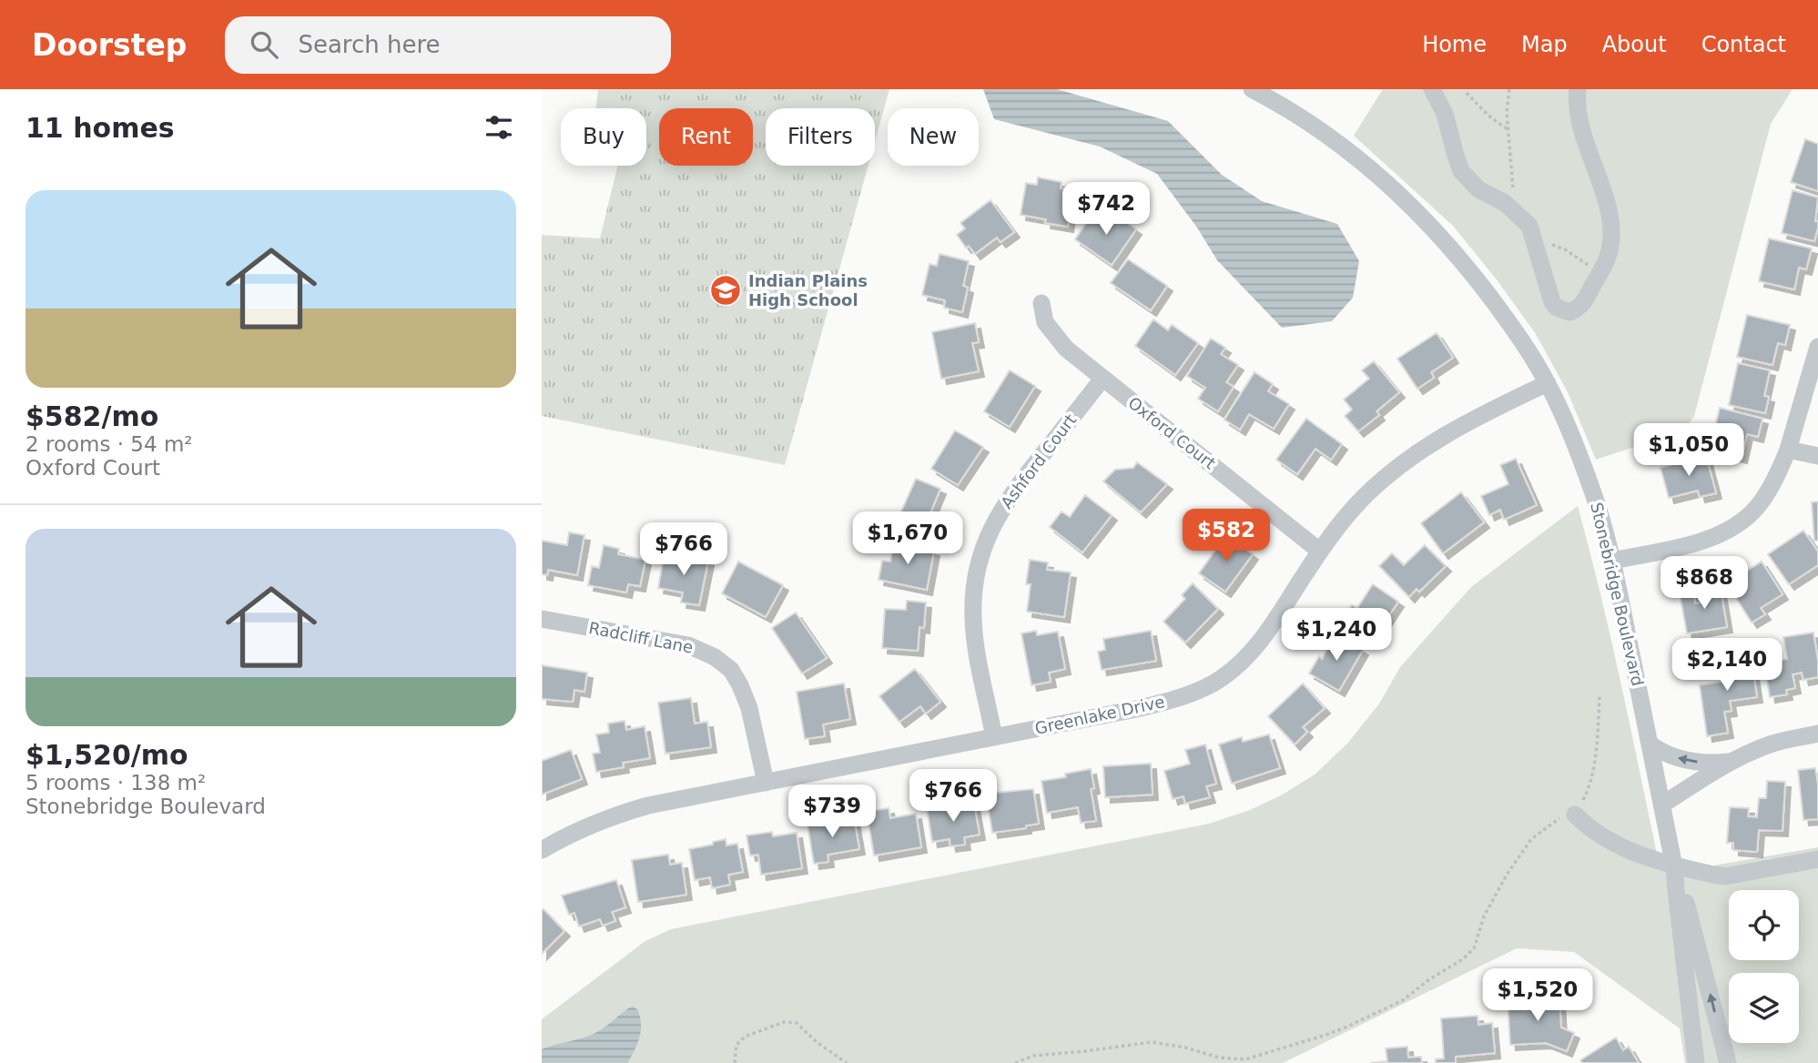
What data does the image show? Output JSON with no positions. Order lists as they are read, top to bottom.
{
  "streets": {
    "street": [
      "Oxford Court",
      "Ashford Court",
      "Stonebridge Boulevard",
      "Radcliff Lane",
      "Greenlake Drive"
    ]
  },
  "crossings": [
    ["Oxford Court", "Ashford Court"],
    ["Oxford Court", "Greenlake Drive"],
    ["Ashford Court", "Greenlake Drive"],
    ["Stonebridge Boulevard", "Greenlake Drive"],
    ["Radcliff Lane", "Greenlake Drive"]
  ],
  "places": {
    "school or university": ["Indian Plains High School"]
  },
  "page": {
    "header": "Doorstep",
    "search": "Search here",
    "nav": [
      "Home",
      "Map",
      "About",
      "Contact"
    ],
    "heading": "11 homes",
    "chip": [
      "Buy",
      "Rent",
      "Filters",
      "New"
    ],
    "list": [
      {
        "name": "$582/mo",
        "note": "2 rooms · 54 m² · Oxford Court"
      },
      {
        "name": "$1,520/mo",
        "note": "5 rooms · 138 m² · Stonebridge Boulevard"
      }
    ],
    "price": [
      "$742",
      "$1,050",
      "$582",
      "$1,670",
      "$766",
      "$868",
      "$1,240",
      "$2,140",
      "$766",
      "$739",
      "$1,520"
    ]
  }
}
